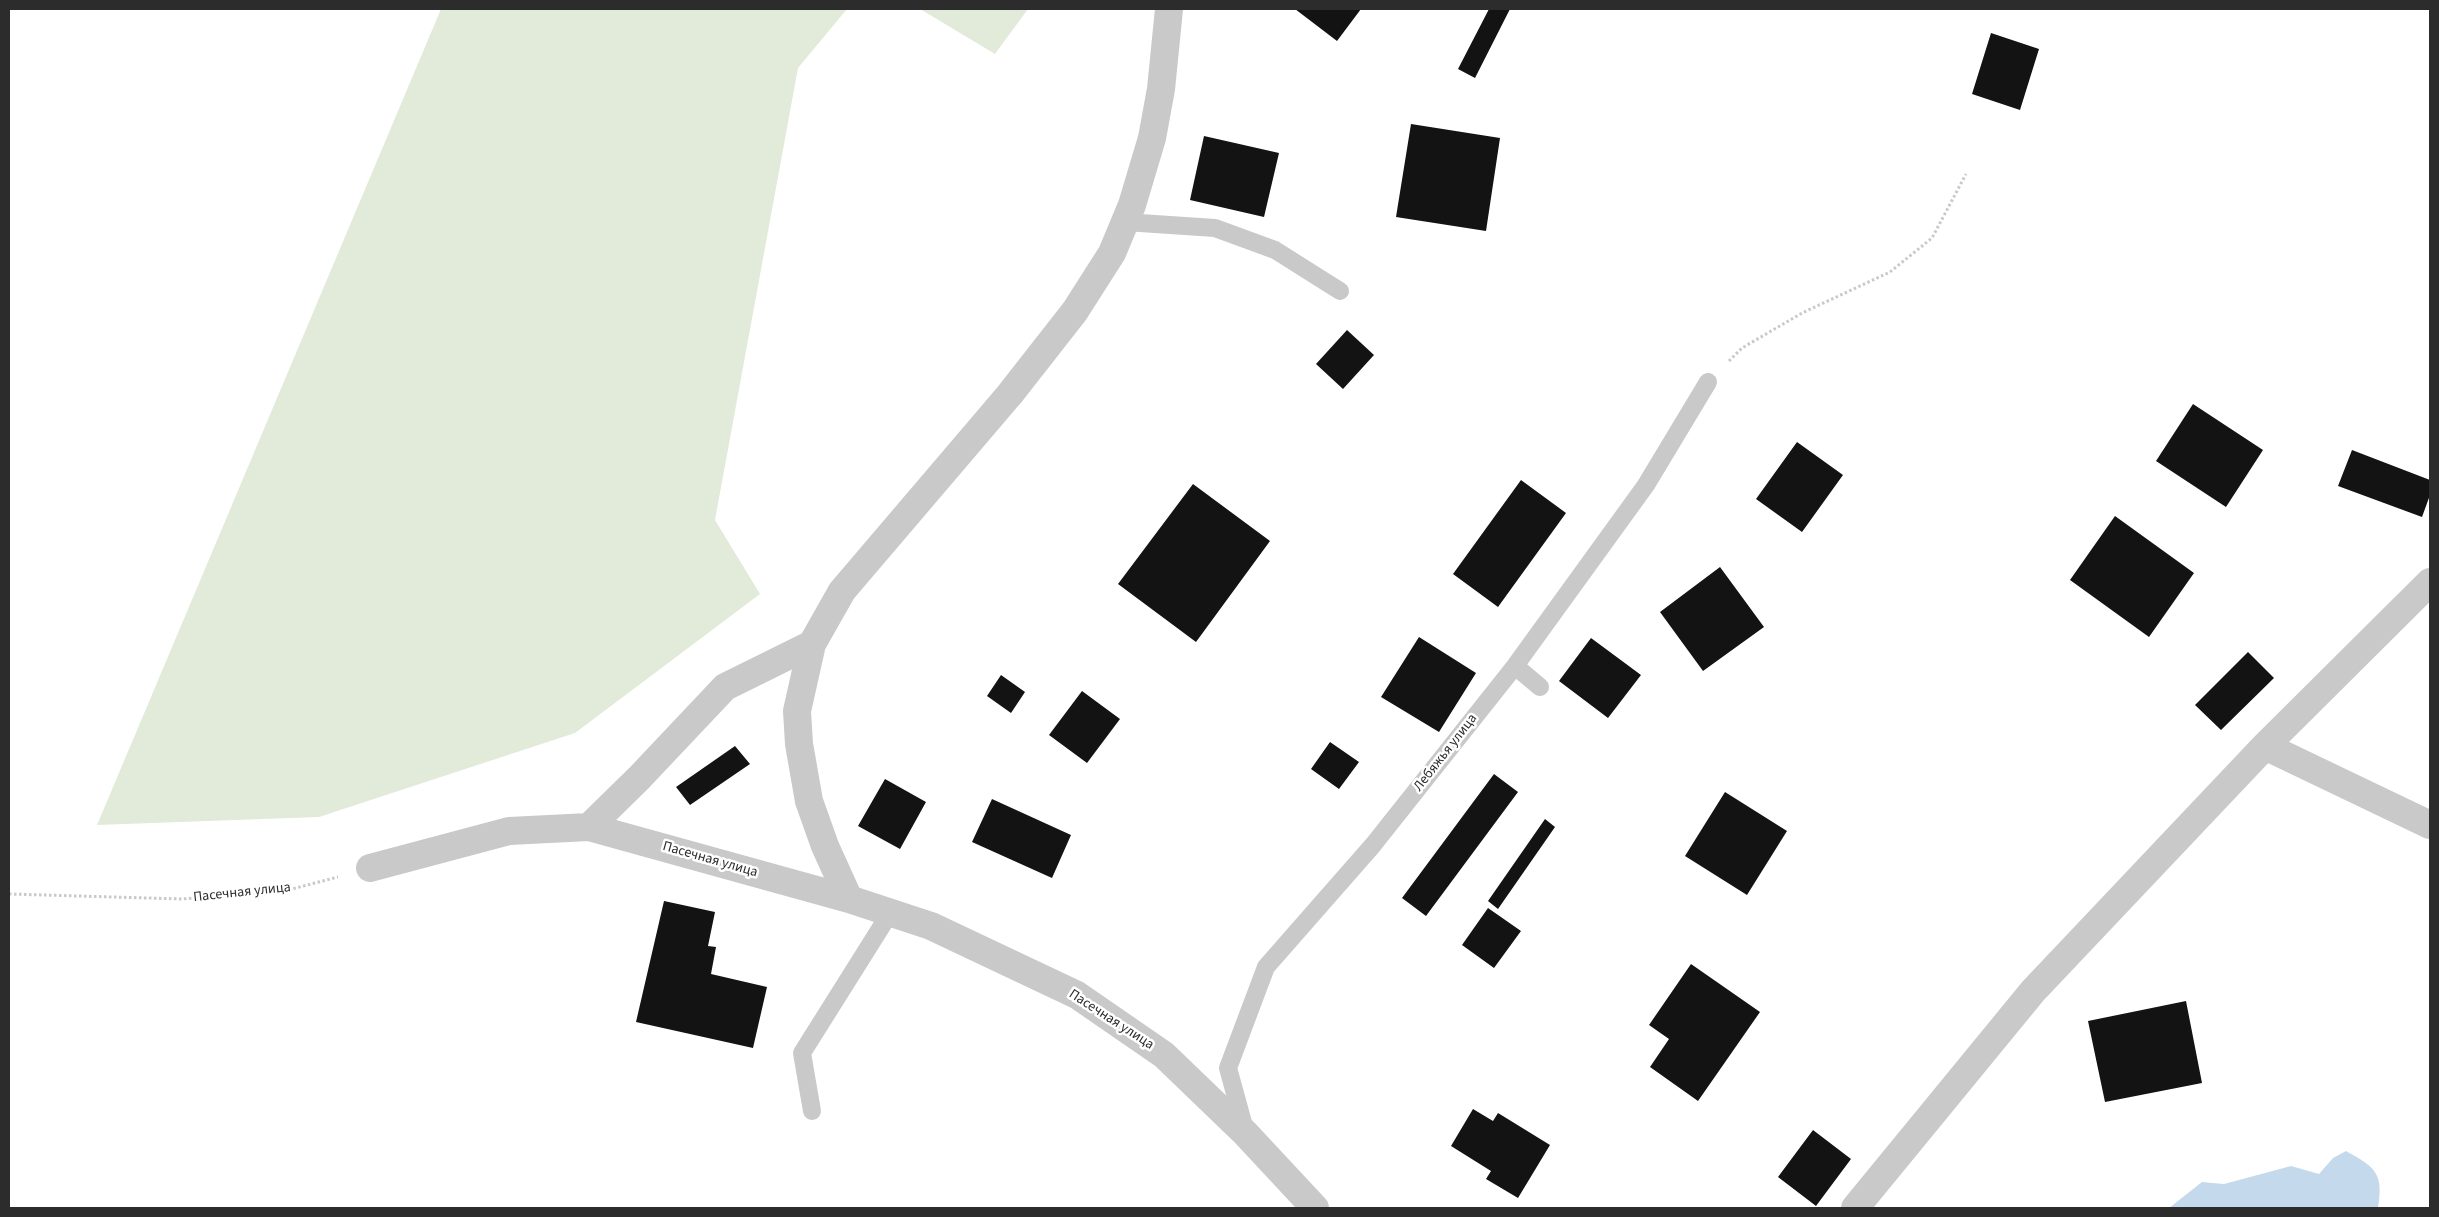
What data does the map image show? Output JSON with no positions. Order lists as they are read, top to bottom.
{
  "streets": {
    "street": ["Пасечная улица"],
    "lane": ["Лебяжья улица"]
  },
  "crossings": [
    ["Лебяжья улица", "Пасечная улица"]
  ]
}
